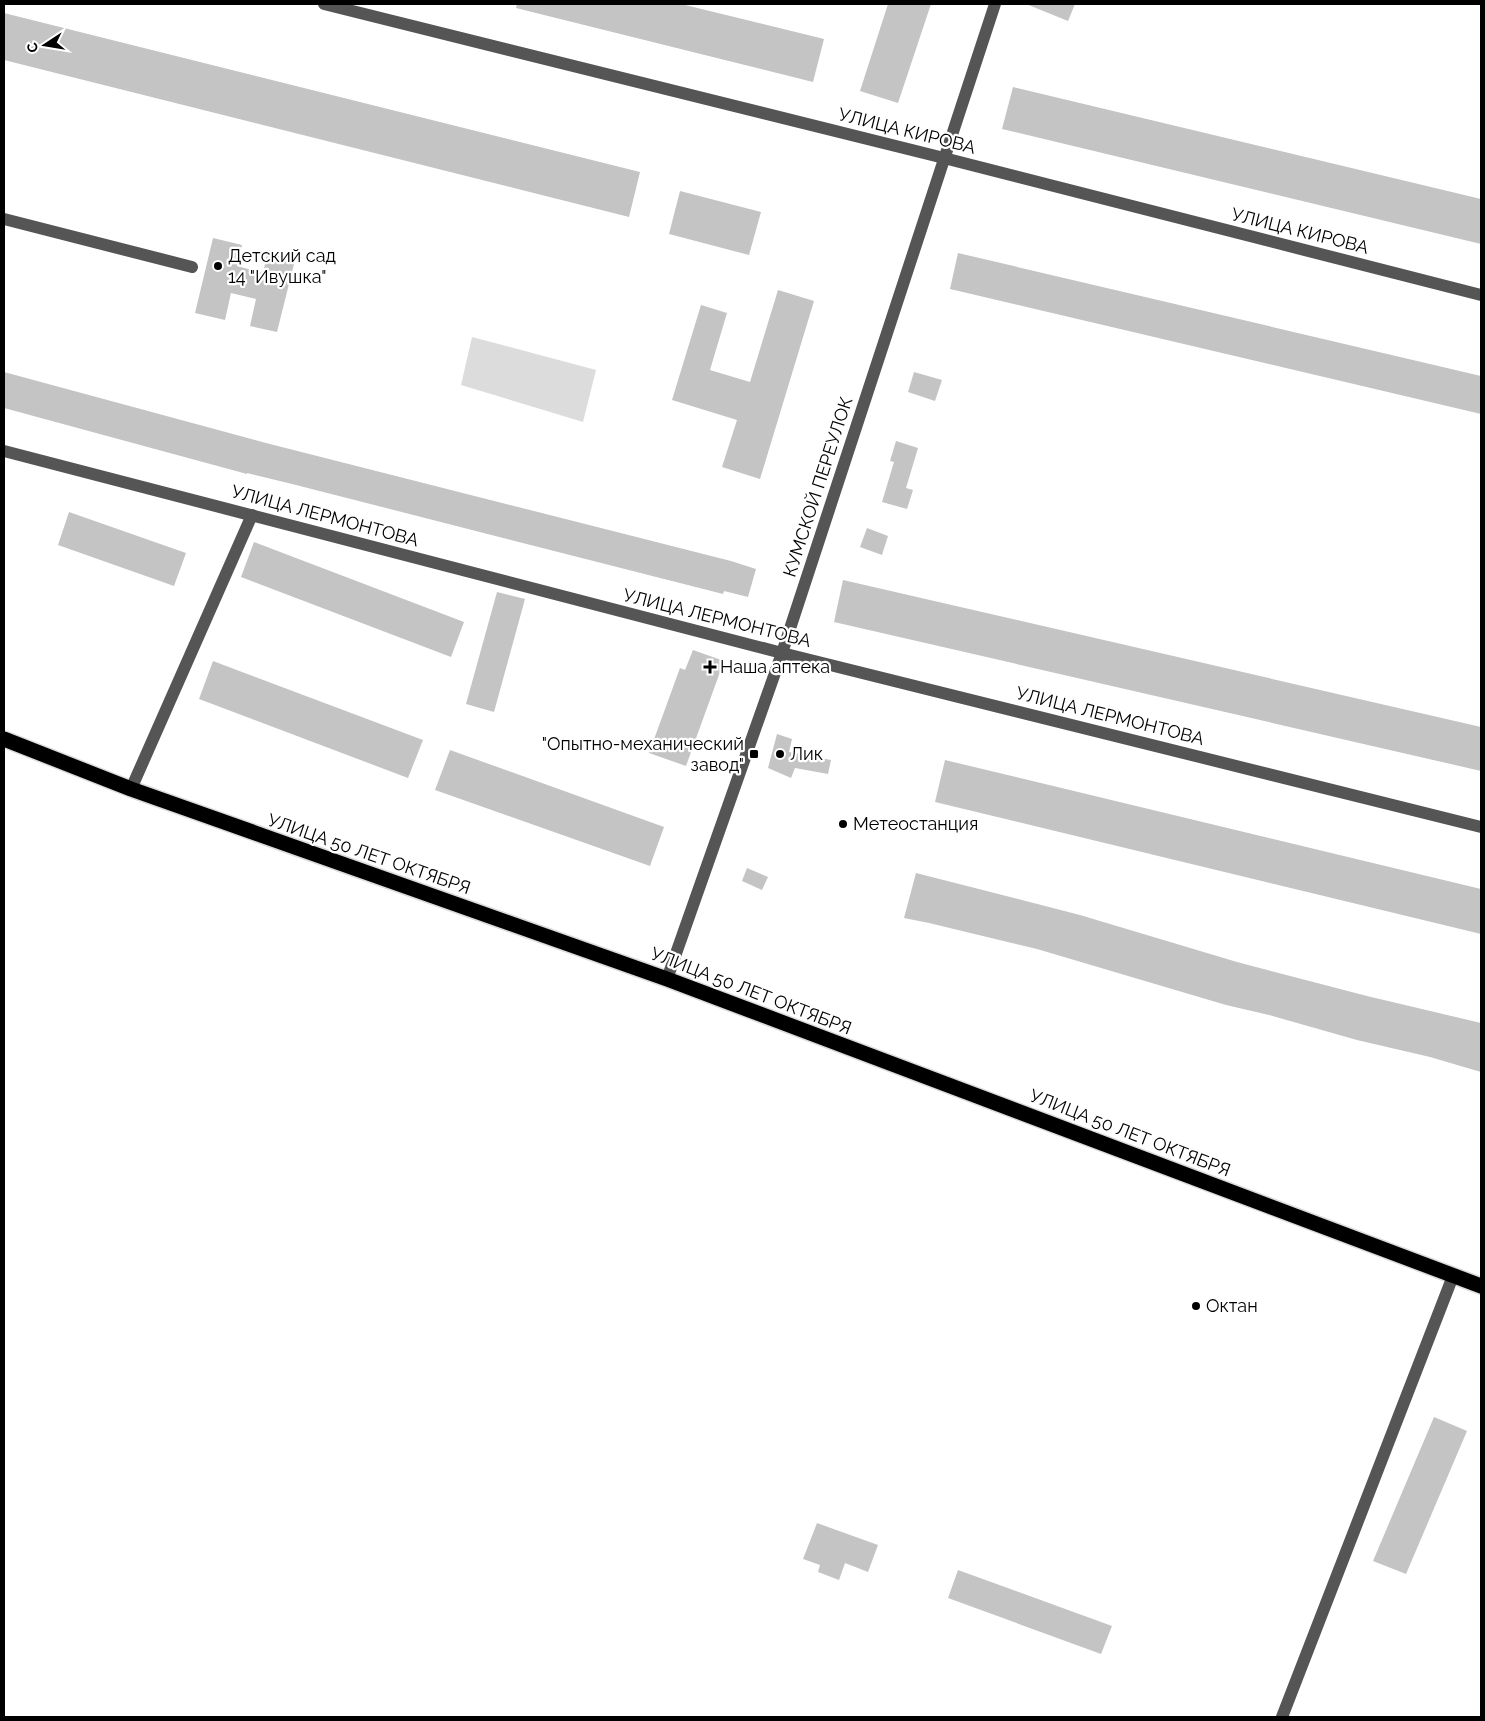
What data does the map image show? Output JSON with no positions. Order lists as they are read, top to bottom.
{
  "streets": {
    "highway": ["УЛИЦА 50 ЛЕТ ОКТЯБРЯ"],
    "street": ["УЛИЦА КИРОВА", "КУМСКОЙ ПЕРЕУЛОК", "УЛИЦА ЛЕРМОНТОВА"]
  },
  "crossings": [
    ["УЛИЦА КИРОВА", "КУМСКОЙ ПЕРЕУЛОК"],
    ["КУМСКОЙ ПЕРЕУЛОК", "УЛИЦА ЛЕРМОНТОВА"],
    ["КУМСКОЙ ПЕРЕУЛОК", "УЛИЦА 50 ЛЕТ ОКТЯБРЯ"]
  ],
  "places": {
    "other": [
      "Детский сад 14 \"Ивушка\"",
      "Лик",
      "Метеостанция",
      "Октан"
    ],
    "health": ["Наша аптека"],
    "transit": ["\"Опытно-механический завод\""]
  },
  "north": "left"
}
